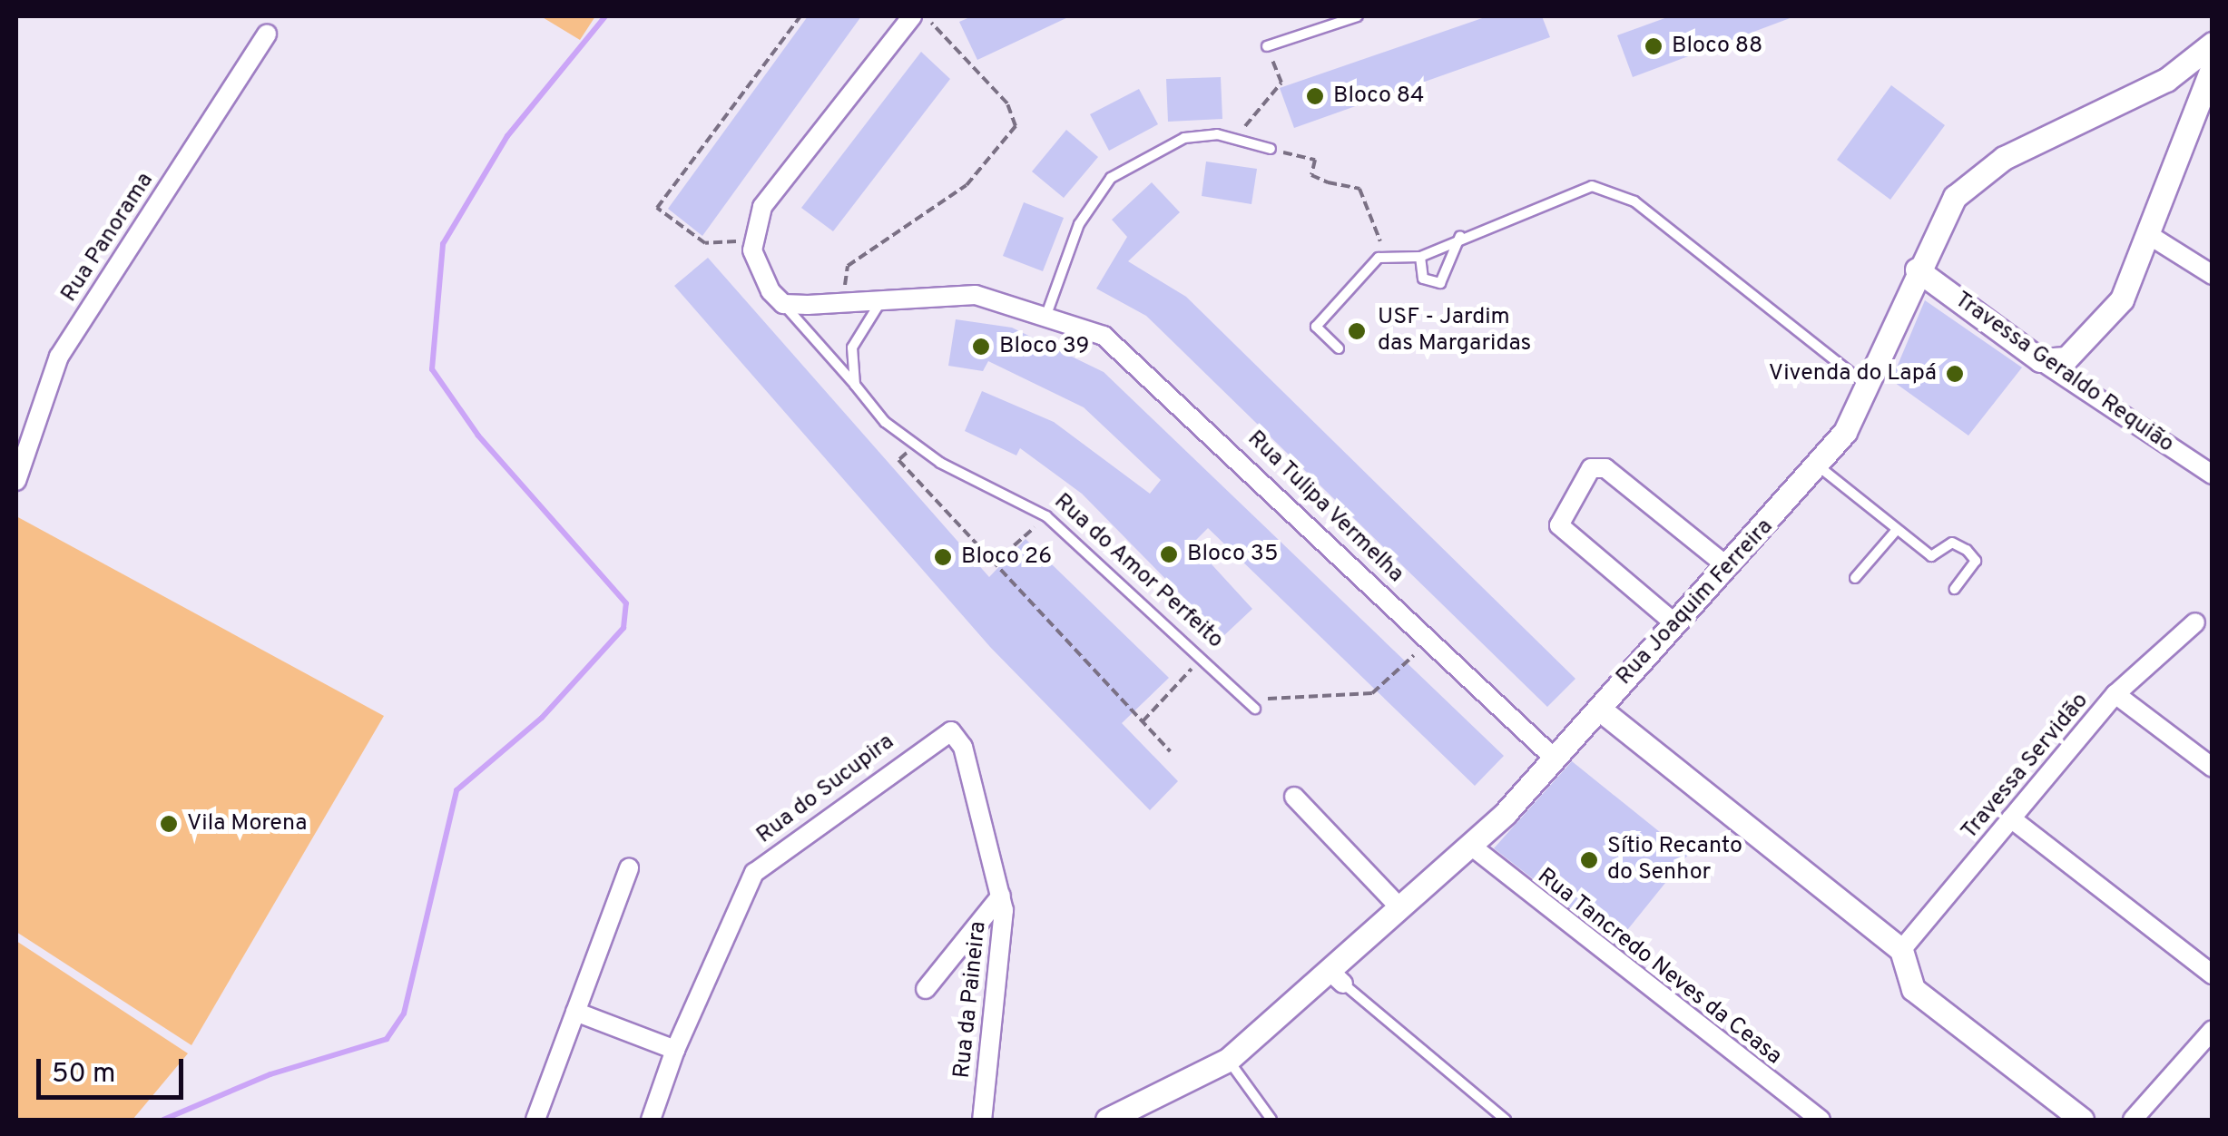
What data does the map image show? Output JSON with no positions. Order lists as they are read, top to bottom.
{
  "streets": {
    "street": [
      "Rua Panorama",
      "Travessa Geraldo Requião",
      "Rua Tulipa Vermelha",
      "Rua do Amor Perfeito",
      "Rua Joaquim Ferreira",
      "Travessa Servidão",
      "Rua do Sucupira",
      "Rua Tancredo Neves da Ceasa",
      "Rua da Paineira"
    ]
  },
  "crossings": [
    ["Travessa Geraldo Requião", "Rua Joaquim Ferreira"],
    ["Rua Tulipa Vermelha", "Rua do Amor Perfeito"],
    ["Rua Tulipa Vermelha", "Rua Joaquim Ferreira"],
    ["Rua Joaquim Ferreira", "Rua Tancredo Neves da Ceasa"],
    ["Rua do Sucupira", "Rua da Paineira"]
  ],
  "places": [
    "Bloco 88",
    "Bloco 84",
    "USF - Jardim das Margaridas",
    "Bloco 39",
    "Vivenda do Lapá",
    "Bloco 35",
    "Bloco 26",
    "Vila Morena",
    "Sítio Recanto do Senhor"
  ],
  "scale_bar": "50 m"
}
